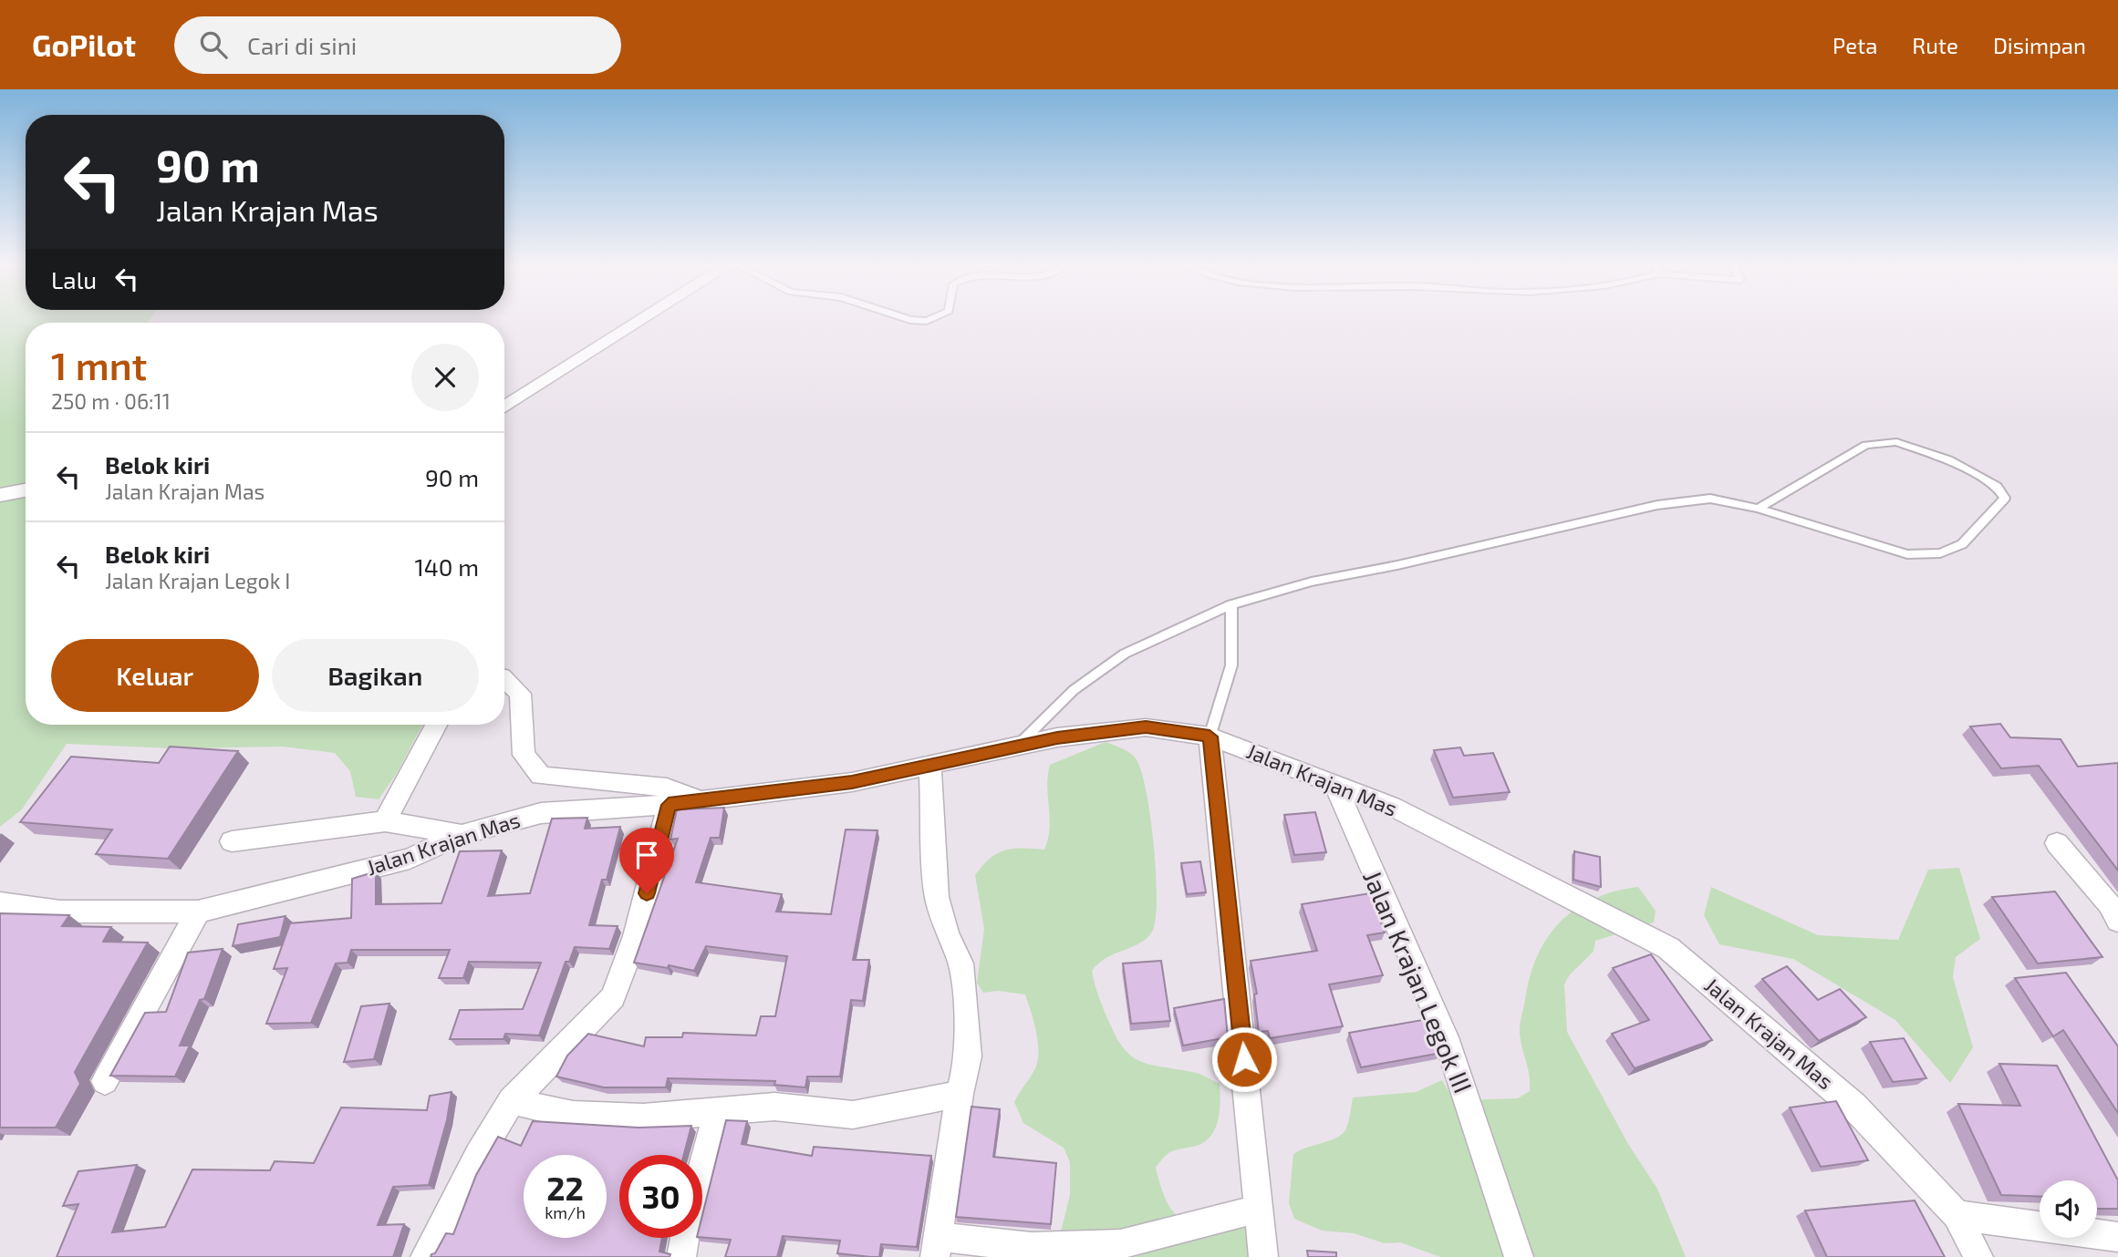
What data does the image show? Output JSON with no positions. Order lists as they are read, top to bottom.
{
  "streets": {
    "street": ["Jalan Krajan Mas", "Jalan Krajan Legok III"]
  },
  "crossings": [
    ["Jalan Krajan Mas", "Jalan Krajan Legok III"]
  ],
  "page": {
    "header": "GoPilot",
    "search": "Cari di sini",
    "nav": ["Peta", "Rute", "Disimpan"],
    "turn": ["90 m", "Jalan Krajan Mas"],
    "then": "Lalu",
    "heading": ["1 mnt", "250 m · 06:11"],
    "list": [
      {
        "name": "Belok kiri",
        "note": "Jalan Krajan Mas",
        "value": "90 m"
      },
      {
        "name": "Belok kiri",
        "note": "Jalan Krajan Legok I",
        "value": "140 m"
      }
    ],
    "buttons": ["Keluar", "Bagikan"],
    "speed": "22 km/h",
    "limit": "30"
  }
}
